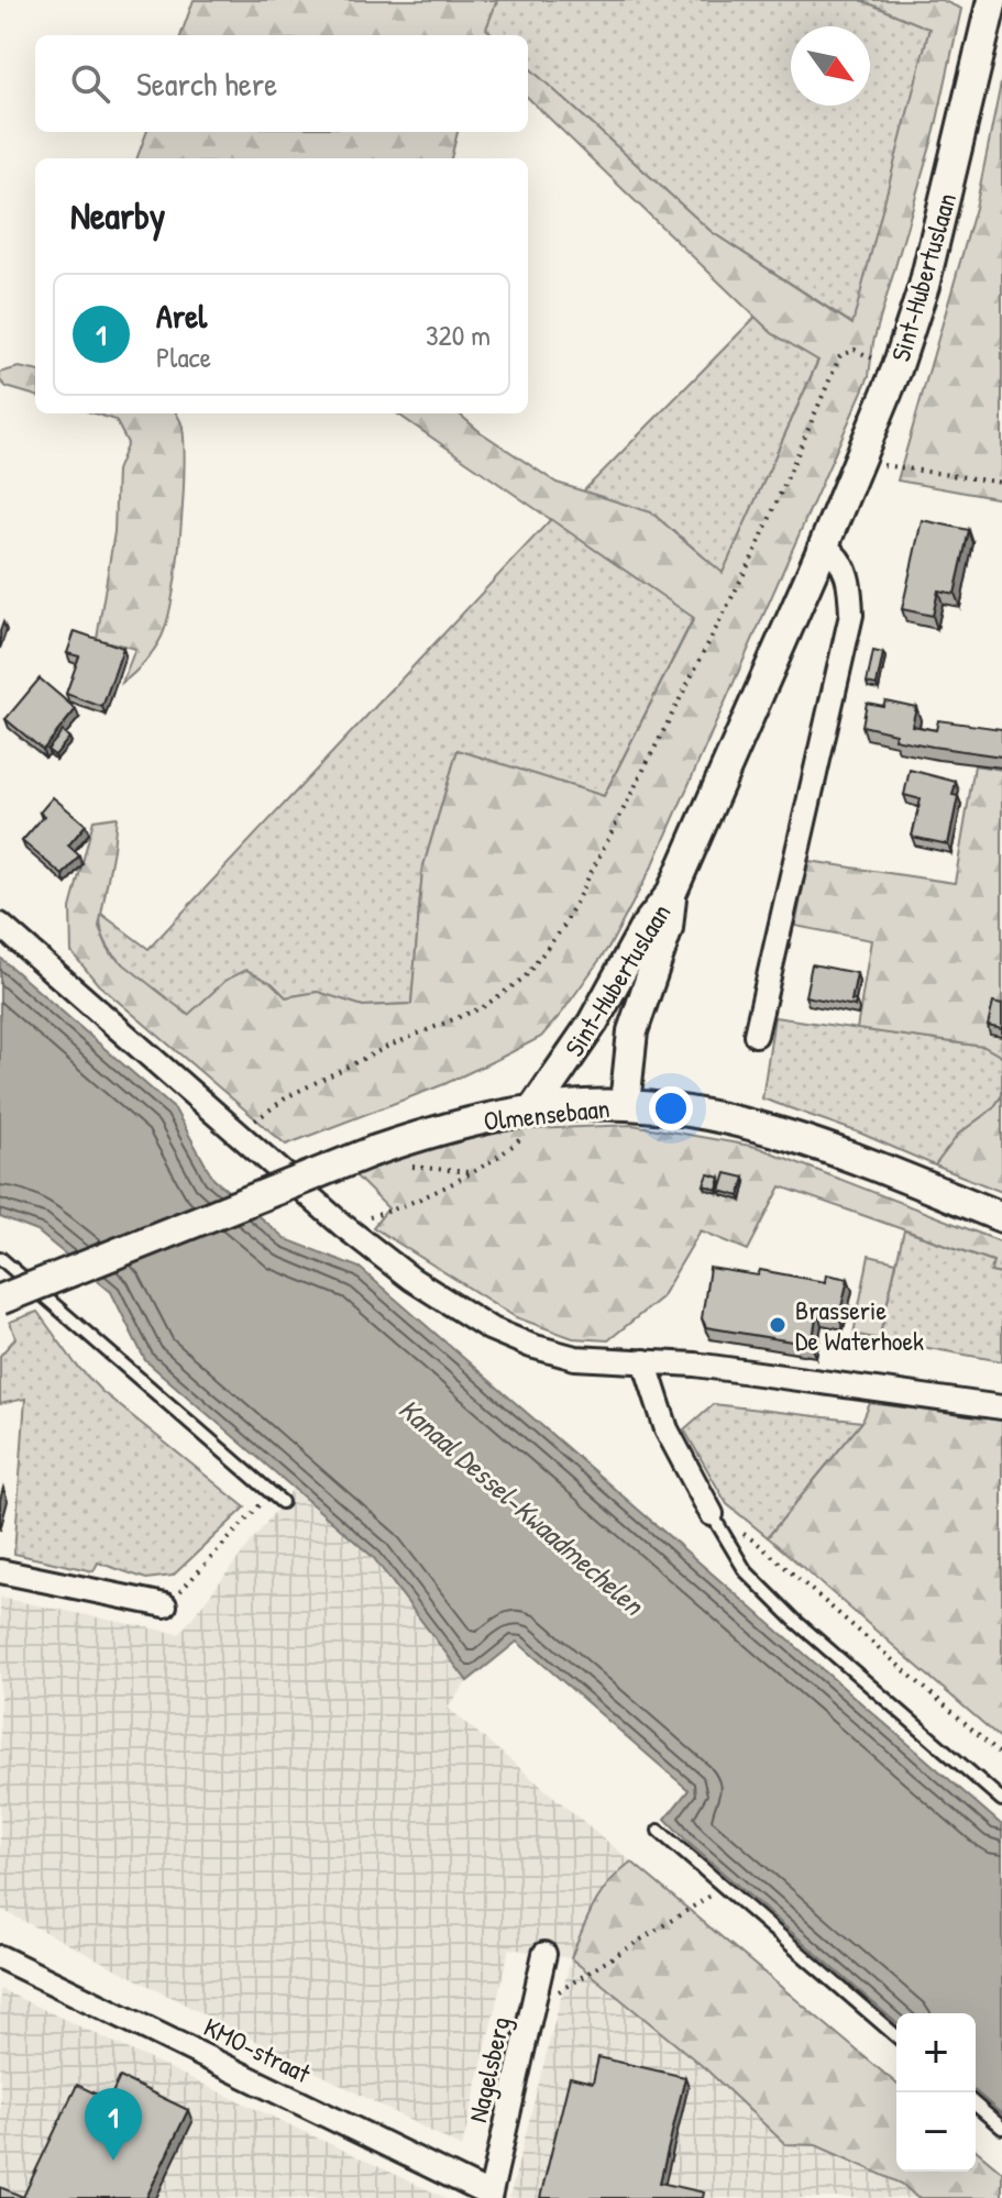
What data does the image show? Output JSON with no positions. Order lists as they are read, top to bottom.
{
  "streets": {
    "street": [
      "Sint-Hubertuslaan",
      "Olmensebaan",
      "KMO-straat",
      "Nagelsberg"
    ]
  },
  "crossings": [
    ["Sint-Hubertuslaan", "Olmensebaan"],
    ["KMO-straat", "Nagelsberg"]
  ],
  "water": ["Kanaal Dessel-Kwaadmechelen"],
  "places": ["Brasserie De Waterhoek"],
  "north": "bottom right",
  "page": {
    "search": "Search here",
    "heading": "Nearby",
    "list": [
      {
        "mark": "1",
        "name": "Arel",
        "note": "Place",
        "value": "320 m"
      }
    ],
    "map_buttons": ["+", "−"],
    "pins": "1"
  }
}
